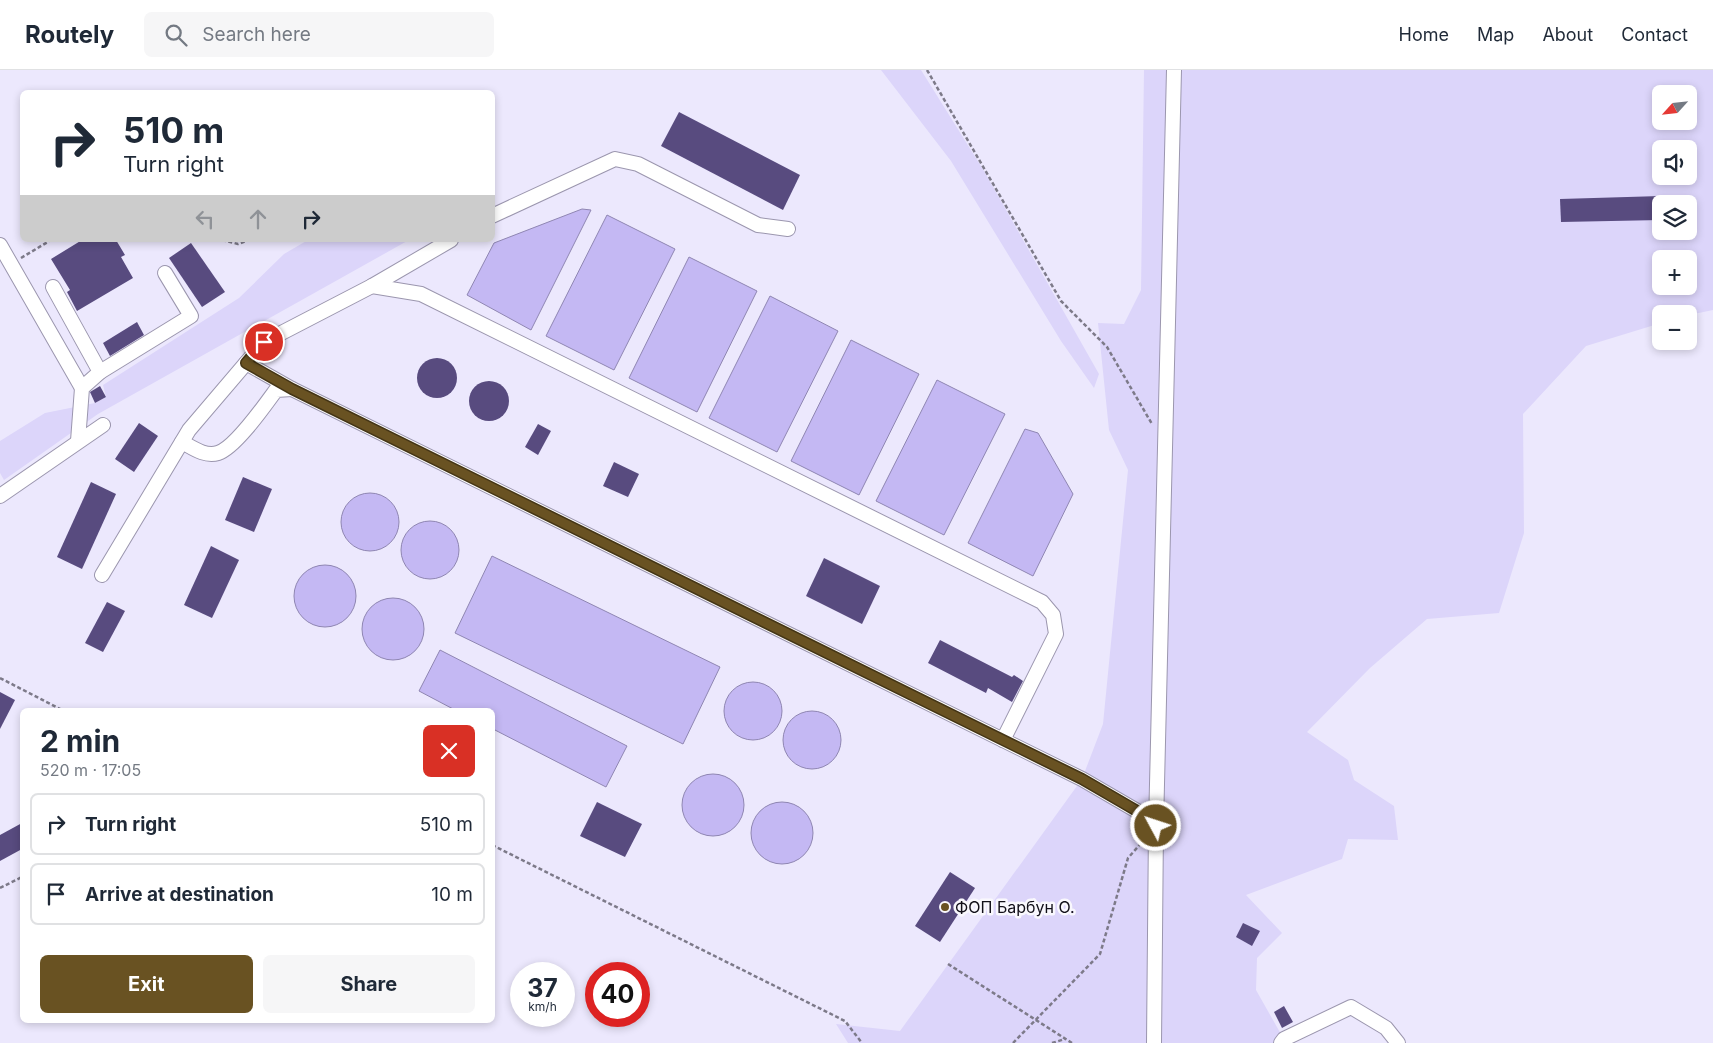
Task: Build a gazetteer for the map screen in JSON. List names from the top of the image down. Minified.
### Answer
{"places":["ФОП Барбун О."],"north":"bottom left","page":{"header":"Routely","search":"Search here","nav":["Home","Map","About","Contact"],"map_buttons":["+","−"],"turn":["510 m","Turn right"],"heading":["2 min","520 m · 17:05"],"list":[{"name":"Turn right","value":"510 m"},{"name":"Arrive at destination","value":"10 m"}],"buttons":["Exit","Share"],"speed":"37 km/h","limit":"40"}}
